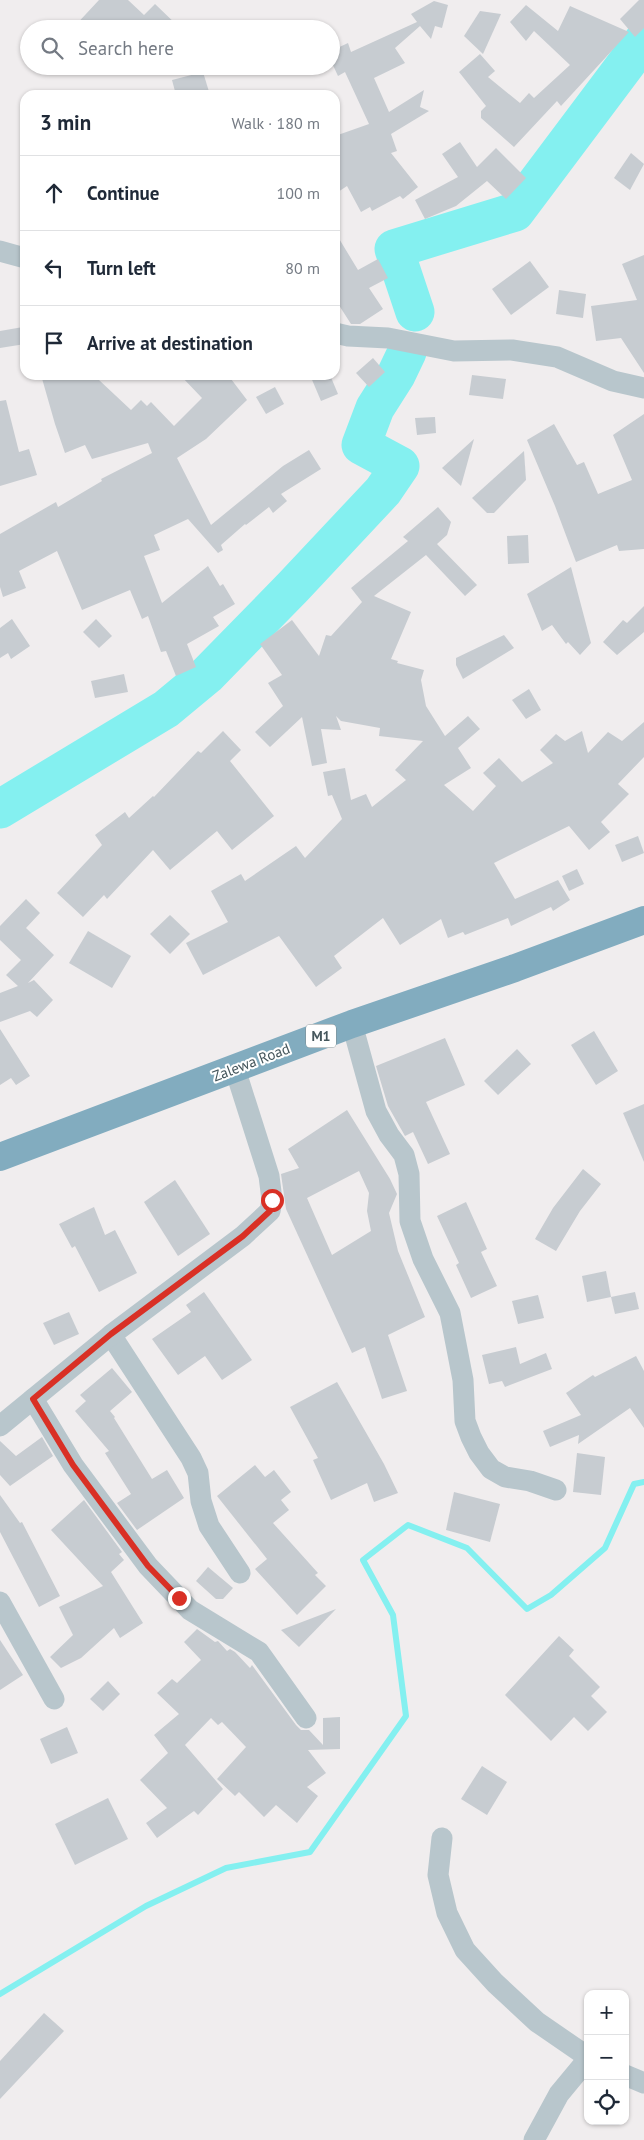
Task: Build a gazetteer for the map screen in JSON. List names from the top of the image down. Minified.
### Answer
{"streets":{"highway":["M1","Zalewa Road"]},"page":{"search":"Search here","heading":["3 min","Walk · 180 m"],"list":[["Continue","100 m"],["Turn left","80 m"],"Arrive at destination"],"map_buttons":["+","−"]}}
